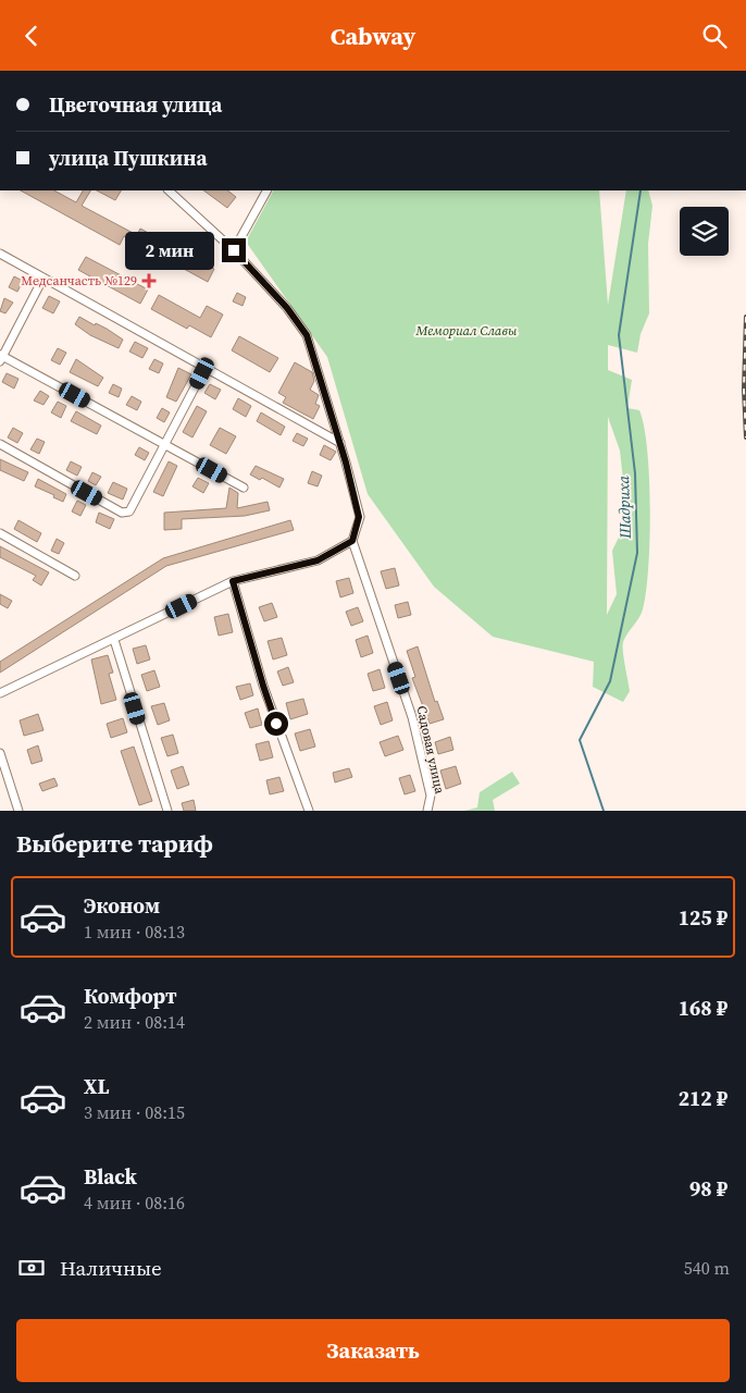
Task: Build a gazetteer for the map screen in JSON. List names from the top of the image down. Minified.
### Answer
{"streets":{"street":["Садовая улица"]},"water":["Шадриха"],"parks":["Мемориал Славы"],"places":{"health":["Медсанчасть №129"]},"page":{"header":"Cabway","banner":["Цветочная улица","улица Пушкина"],"bubble":"2 мин","heading":"Выберите тариф","list":[{"name":"Эконом","note":"1 мин · 08:13","value":"125 ₽"},{"name":"Комфорт","note":"2 мин · 08:14","value":"168 ₽"},{"name":"XL","note":"3 мин · 08:15","value":"212 ₽"},{"name":"Black","note":"4 мин · 08:16","value":"98 ₽"}],"pay":["Наличные","540 m"],"buttons":"Заказать"}}
